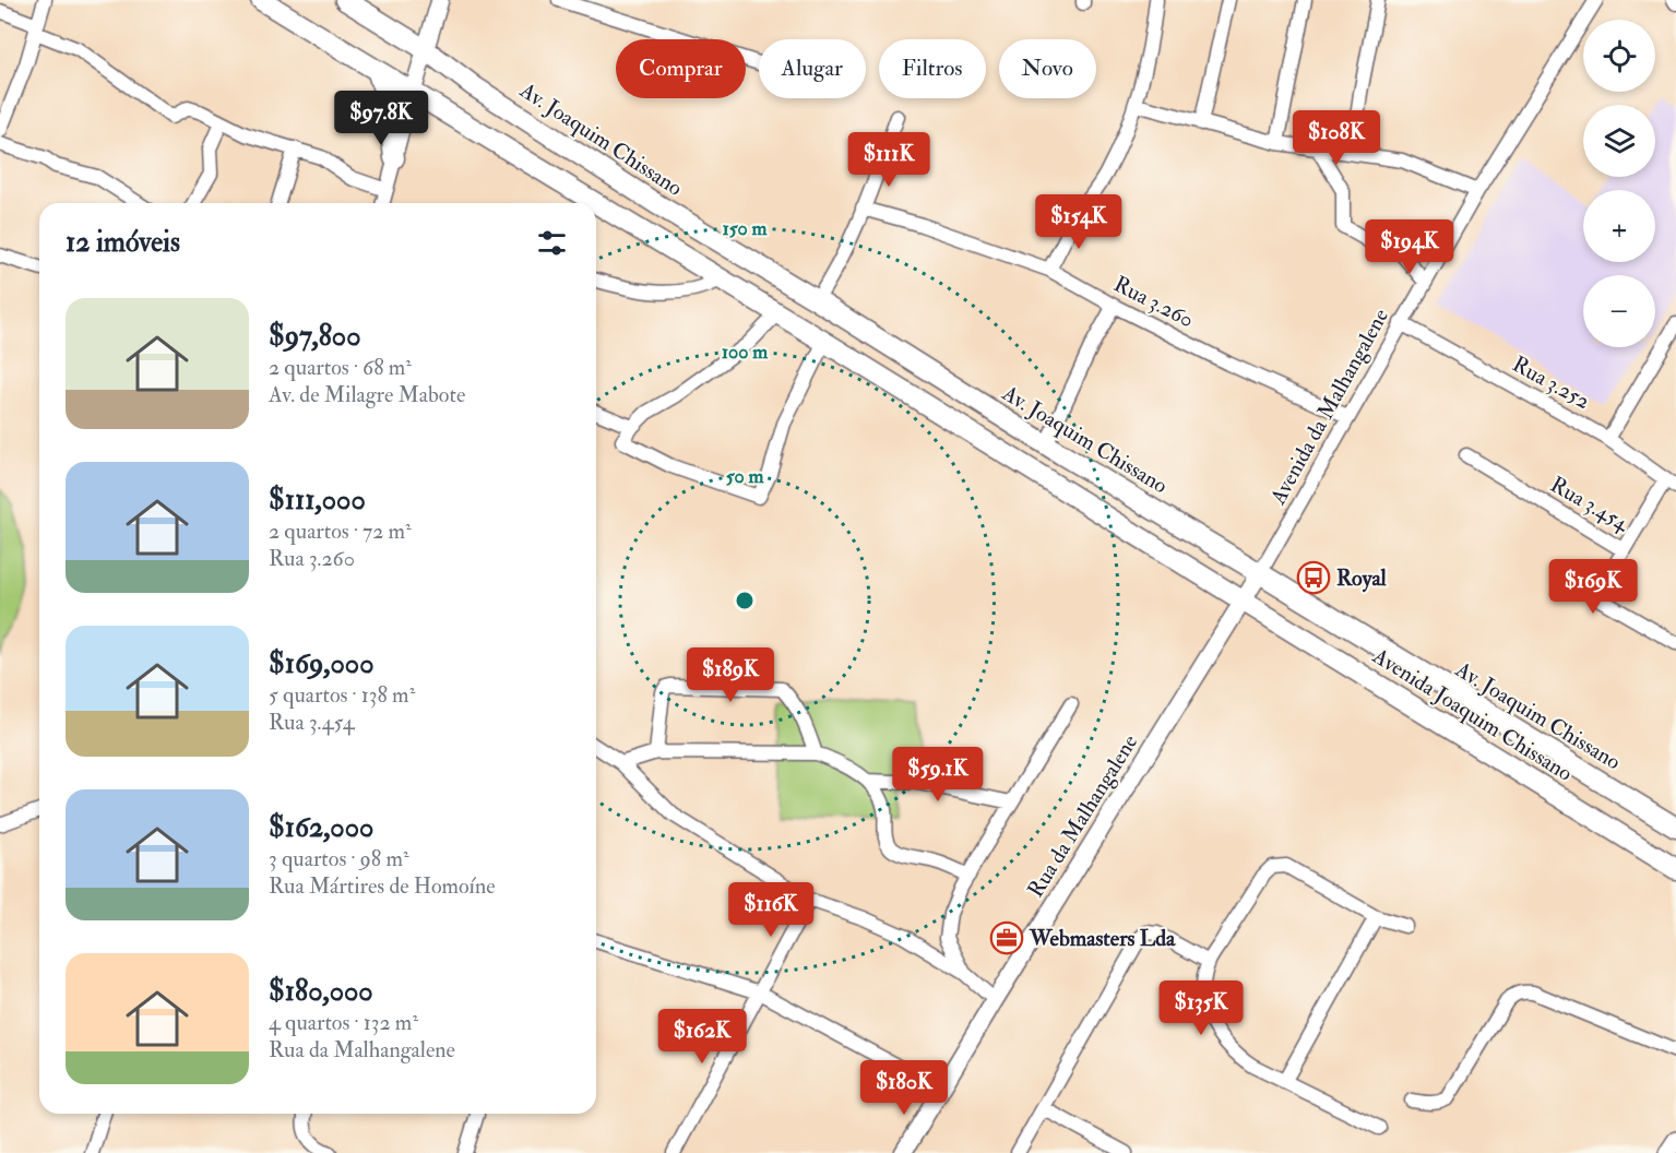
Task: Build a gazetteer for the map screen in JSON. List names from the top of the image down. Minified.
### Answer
{"streets":{"main road":["Av. Joaquim Chissano","Avenida Joaquim Chissano"],"street":["Rua 3.260","Rua 3.252","Avenida da Malhangalene","Rua 3.454","Rua da Malhangalene"]},"crossings":[["Av. Joaquim Chissano","Avenida da Malhangalene"],["Rua 3.260","Avenida da Malhangalene"],["Rua 3.252","Avenida da Malhangalene"],["Rua 3.252","Rua 3.454"],["Avenida da Malhangalene","Avenida Joaquim Chissano"],["Avenida da Malhangalene","Rua da Malhangalene"],["Avenida Joaquim Chissano","Rua da Malhangalene"]],"places":{"bus stop":["Royal"],"office":["Webmasters Lda"]},"page":{"map_buttons":["+","−"],"chip":["Comprar","Alugar","Filtros","Novo"],"price":["$97.8K","$108K","$111K","$154K","$194K","$169K","$189K","$59.1K","$116K","$135K","$162K","$180K"],"heading":"12 imóveis","list":[{"name":"$97,800","note":"2 quartos · 68 m² · Av. de Milagre Mabote"},{"name":"$111,000","note":"2 quartos · 72 m² · Rua 3.260"},{"name":"$169,000","note":"5 quartos · 138 m² · Rua 3.454"},{"name":"$162,000","note":"3 quartos · 98 m² · Rua Mártires de Homoíne"},{"name":"$180,000","note":"4 quartos · 132 m² · Rua da Malhangalene"}]},"rings":["150 m","100 m","50 m"]}
